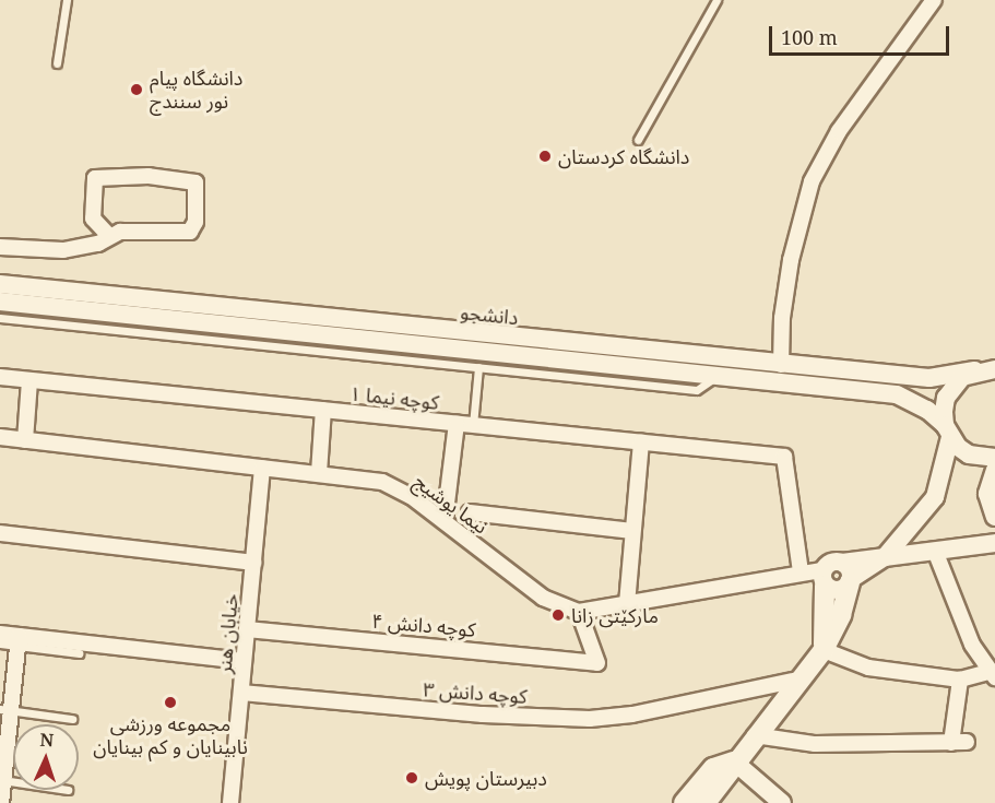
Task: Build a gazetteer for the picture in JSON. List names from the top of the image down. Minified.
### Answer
{"streets":{"street":["دانشجو","کوچه نیما ۱","نیما یوشیج","کوچه دانش ۴","خیابان هنر","کوچه دانش ۳"]},"crossings":[["نیما یوشیج","کوچه دانش ۴"],["نیما یوشیج","خیابان هنر"],["کوچه دانش ۴","خیابان هنر"],["خیابان هنر","کوچه دانش ۳"]],"places":["دانشگاه پیام نور سنندج","دانشگاه کردستان","مارکێتی زانا","مجموعه ورزشی نابینایان و کم بینایان","دبیرستان پویش"],"scale_bar":"100 m","north":"top"}
